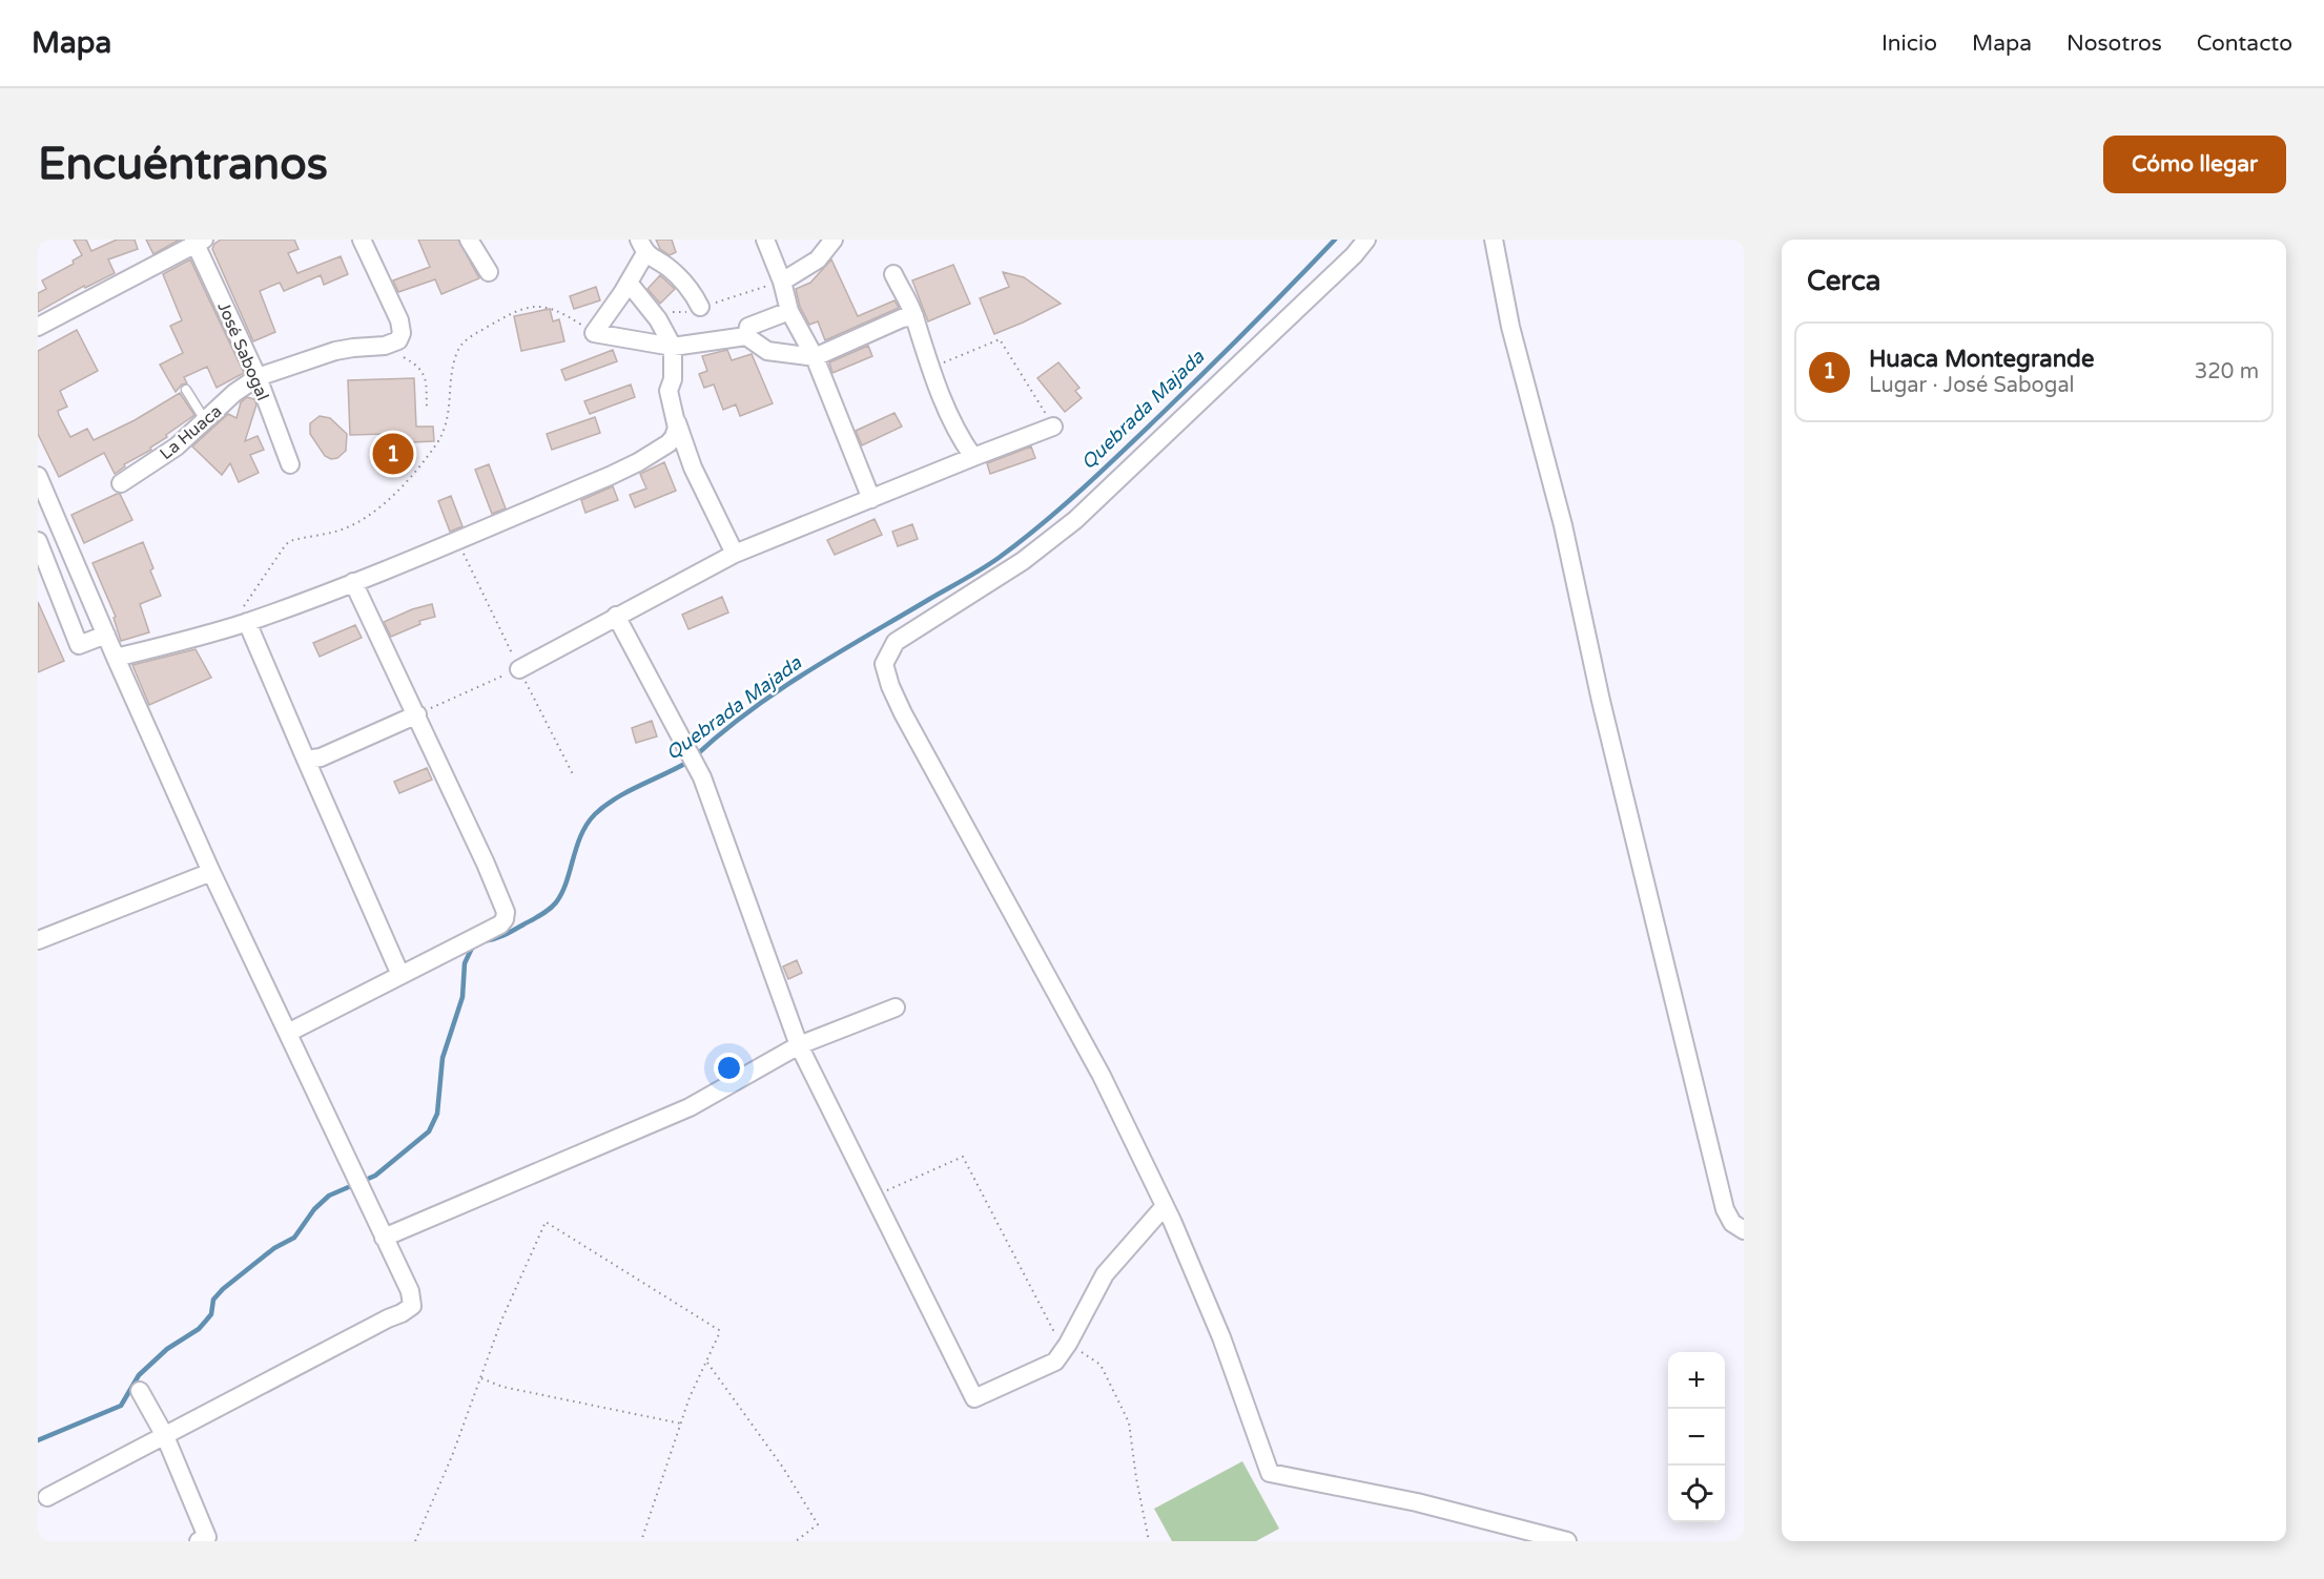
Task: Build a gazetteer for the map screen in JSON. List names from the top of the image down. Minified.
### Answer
{"streets":{"street":["José Sabogal","La Huaca"]},"crossings":[["José Sabogal","La Huaca"]],"water":["Quebrada Majada"],"page":{"header":"Mapa","nav":["Inicio","Mapa","Nosotros","Contacto"],"buttons":"Cómo llegar","title":"Encuéntranos","heading":"Cerca","list":[{"mark":"1","name":"Huaca Montegrande","note":"Lugar · José Sabogal","value":"320 m"}],"pins":"1","map_buttons":["+","−"]}}
